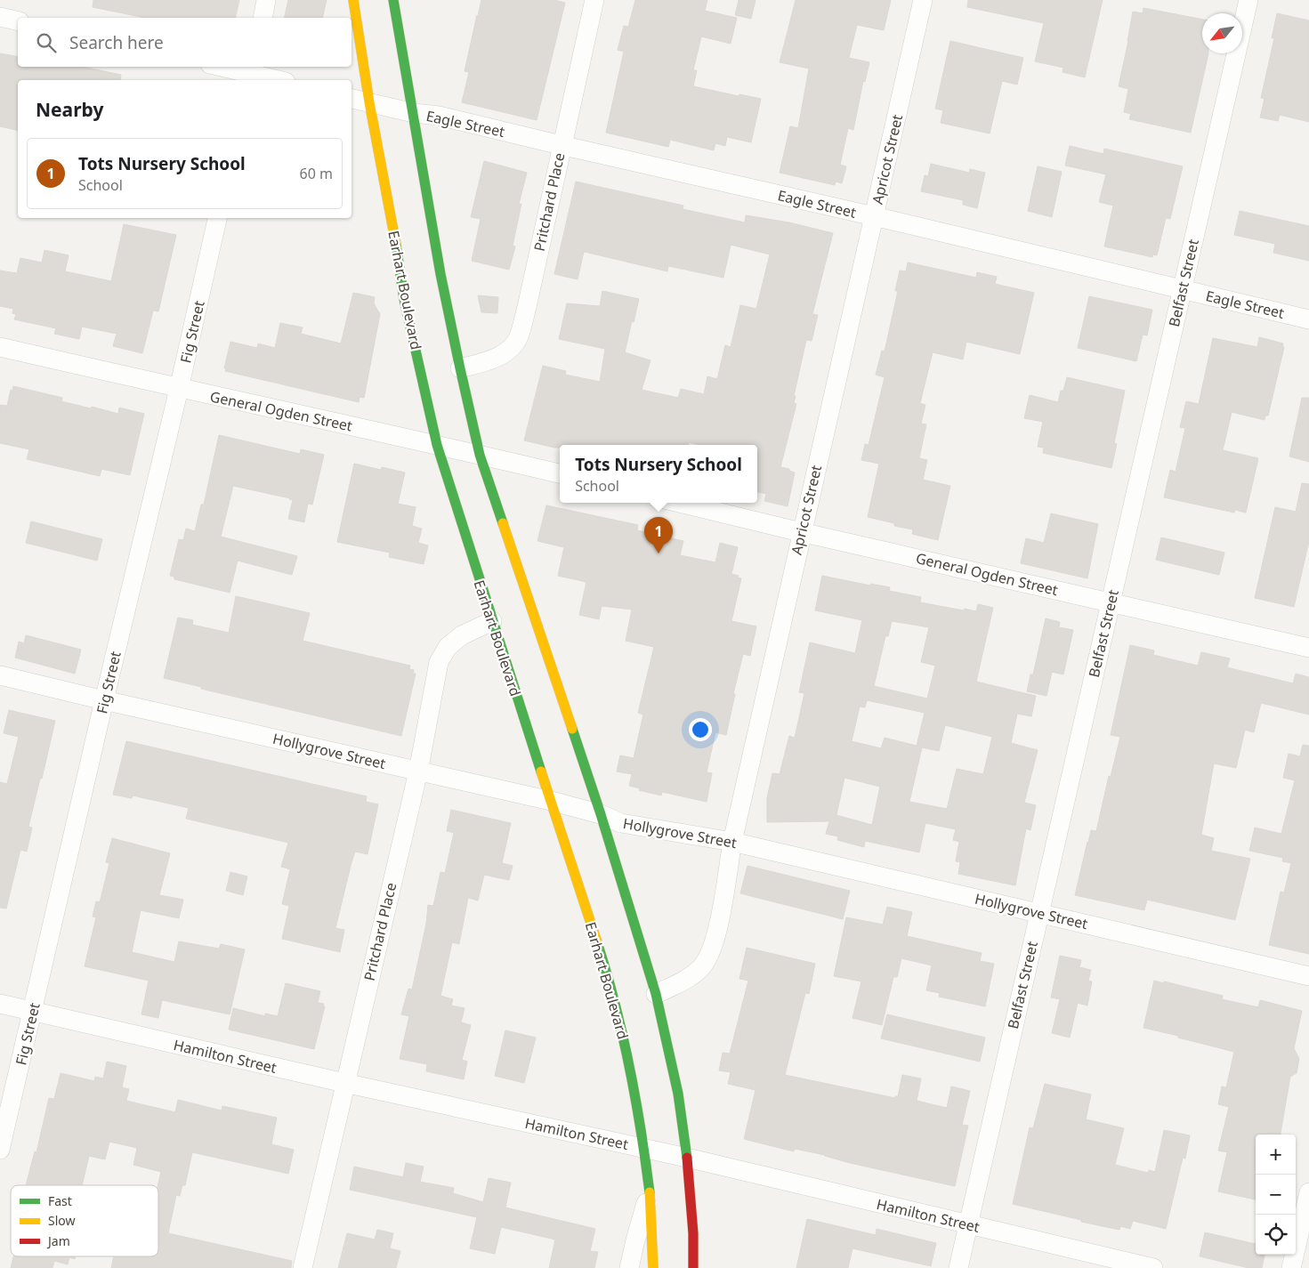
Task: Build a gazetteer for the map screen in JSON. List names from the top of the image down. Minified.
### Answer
{"streets":{"main road":["Earhart Boulevard"],"street":["Eagle Street","Apricot Street","Pritchard Place","Belfast Street","Fig Street","General Ogden Street","Hollygrove Street","Hamilton Street"]},"crossings":[["Eagle Street","Apricot Street"],["Eagle Street","Pritchard Place"],["Eagle Street","Belfast Street"],["Eagle Street","Earhart Boulevard"],["Apricot Street","General Ogden Street"],["Apricot Street","Hollygrove Street"],["Pritchard Place","Earhart Boulevard"],["Pritchard Place","Hollygrove Street"],["Pritchard Place","Hamilton Street"],["Belfast Street","General Ogden Street"],["Belfast Street","Hollygrove Street"],["Belfast Street","Hamilton Street"],["Earhart Boulevard","General Ogden Street"],["Earhart Boulevard","Hollygrove Street"],["Earhart Boulevard","Hamilton Street"],["Fig Street","General Ogden Street"],["Fig Street","Hollygrove Street"],["Fig Street","Hamilton Street"]],"legend":["Fast","Slow","Jam"],"north":"bottom left","page":{"search":"Search here","heading":"Nearby","list":[{"mark":"1","name":"Tots Nursery School","note":"School","value":"60 m"}],"popup":["Tots Nursery School","School"],"pins":"1","map_buttons":["+","−"]}}
